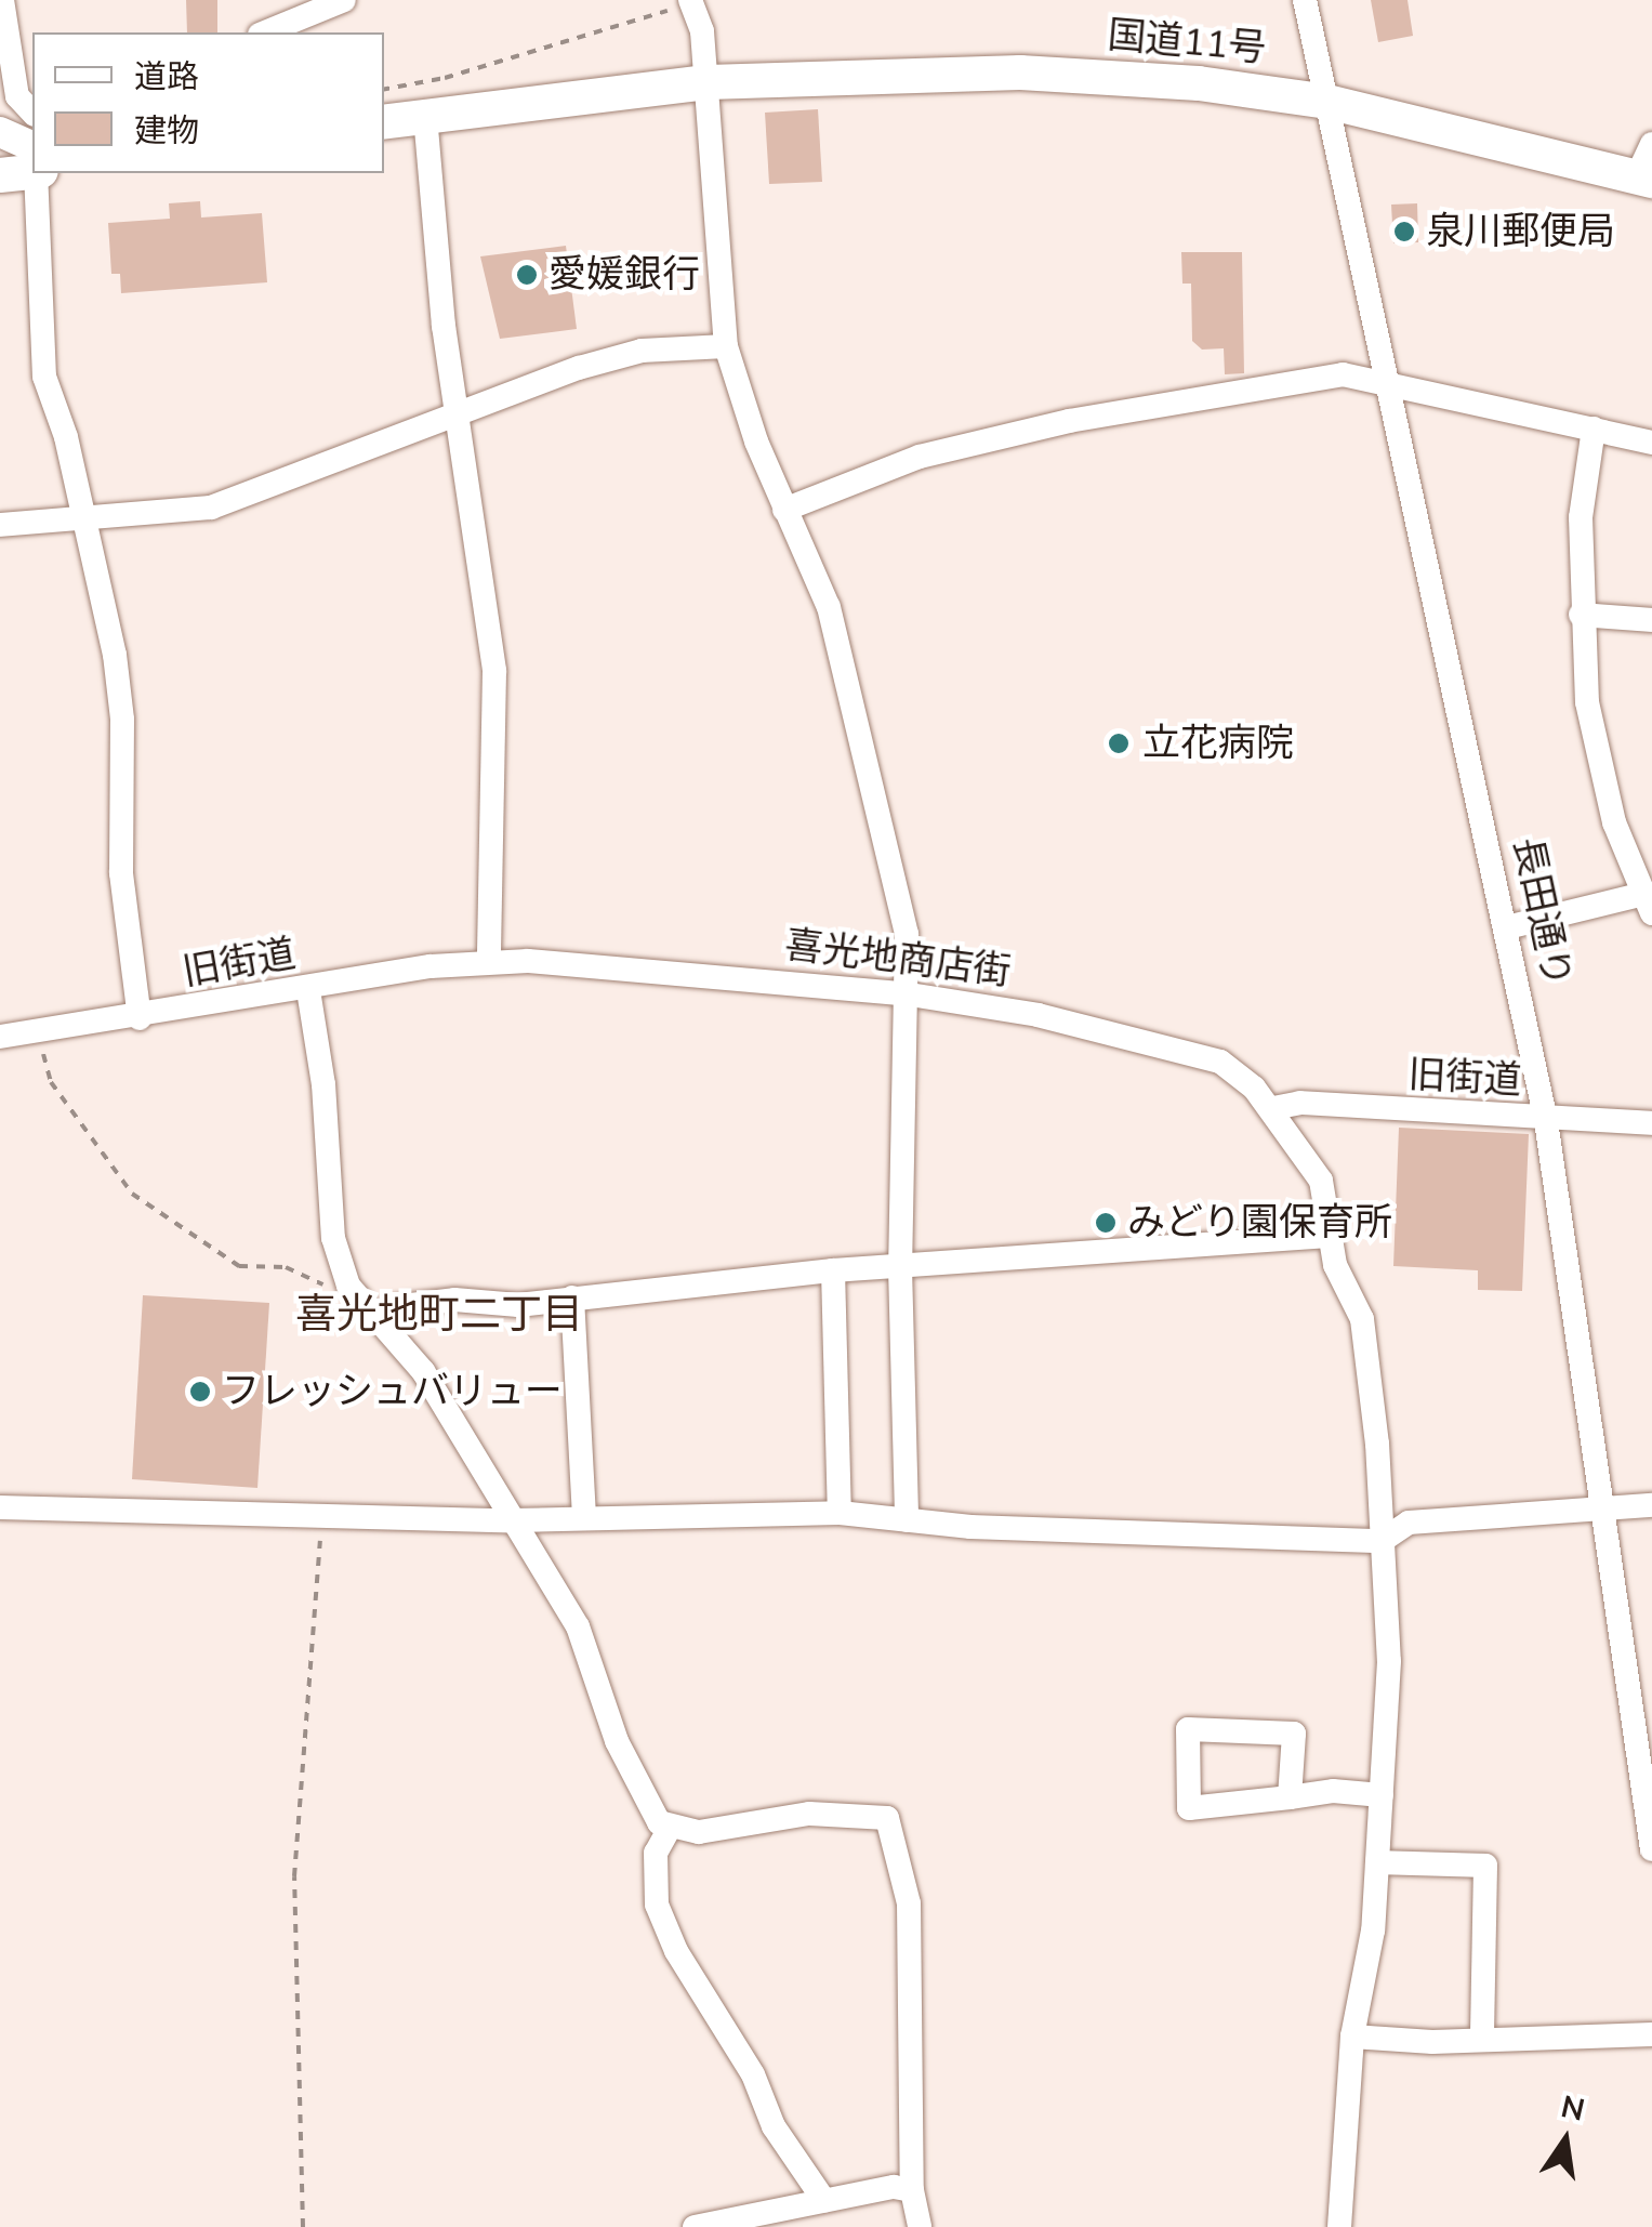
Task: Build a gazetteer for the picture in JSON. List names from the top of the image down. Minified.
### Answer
{"streets":{"highway":["国道11号"],"street":["長田通り","喜光地商店街","旧街道"]},"crossings":[["国道11号","長田通り"],["長田通り","旧街道"],["喜光地商店街","旧街道"]],"districts":["喜光地町二丁目"],"places":["泉川郵便局","愛媛銀行","立花病院","みどり園保育所","フレッシュバリュー"],"legend":["道路","建物"],"north":"top"}
